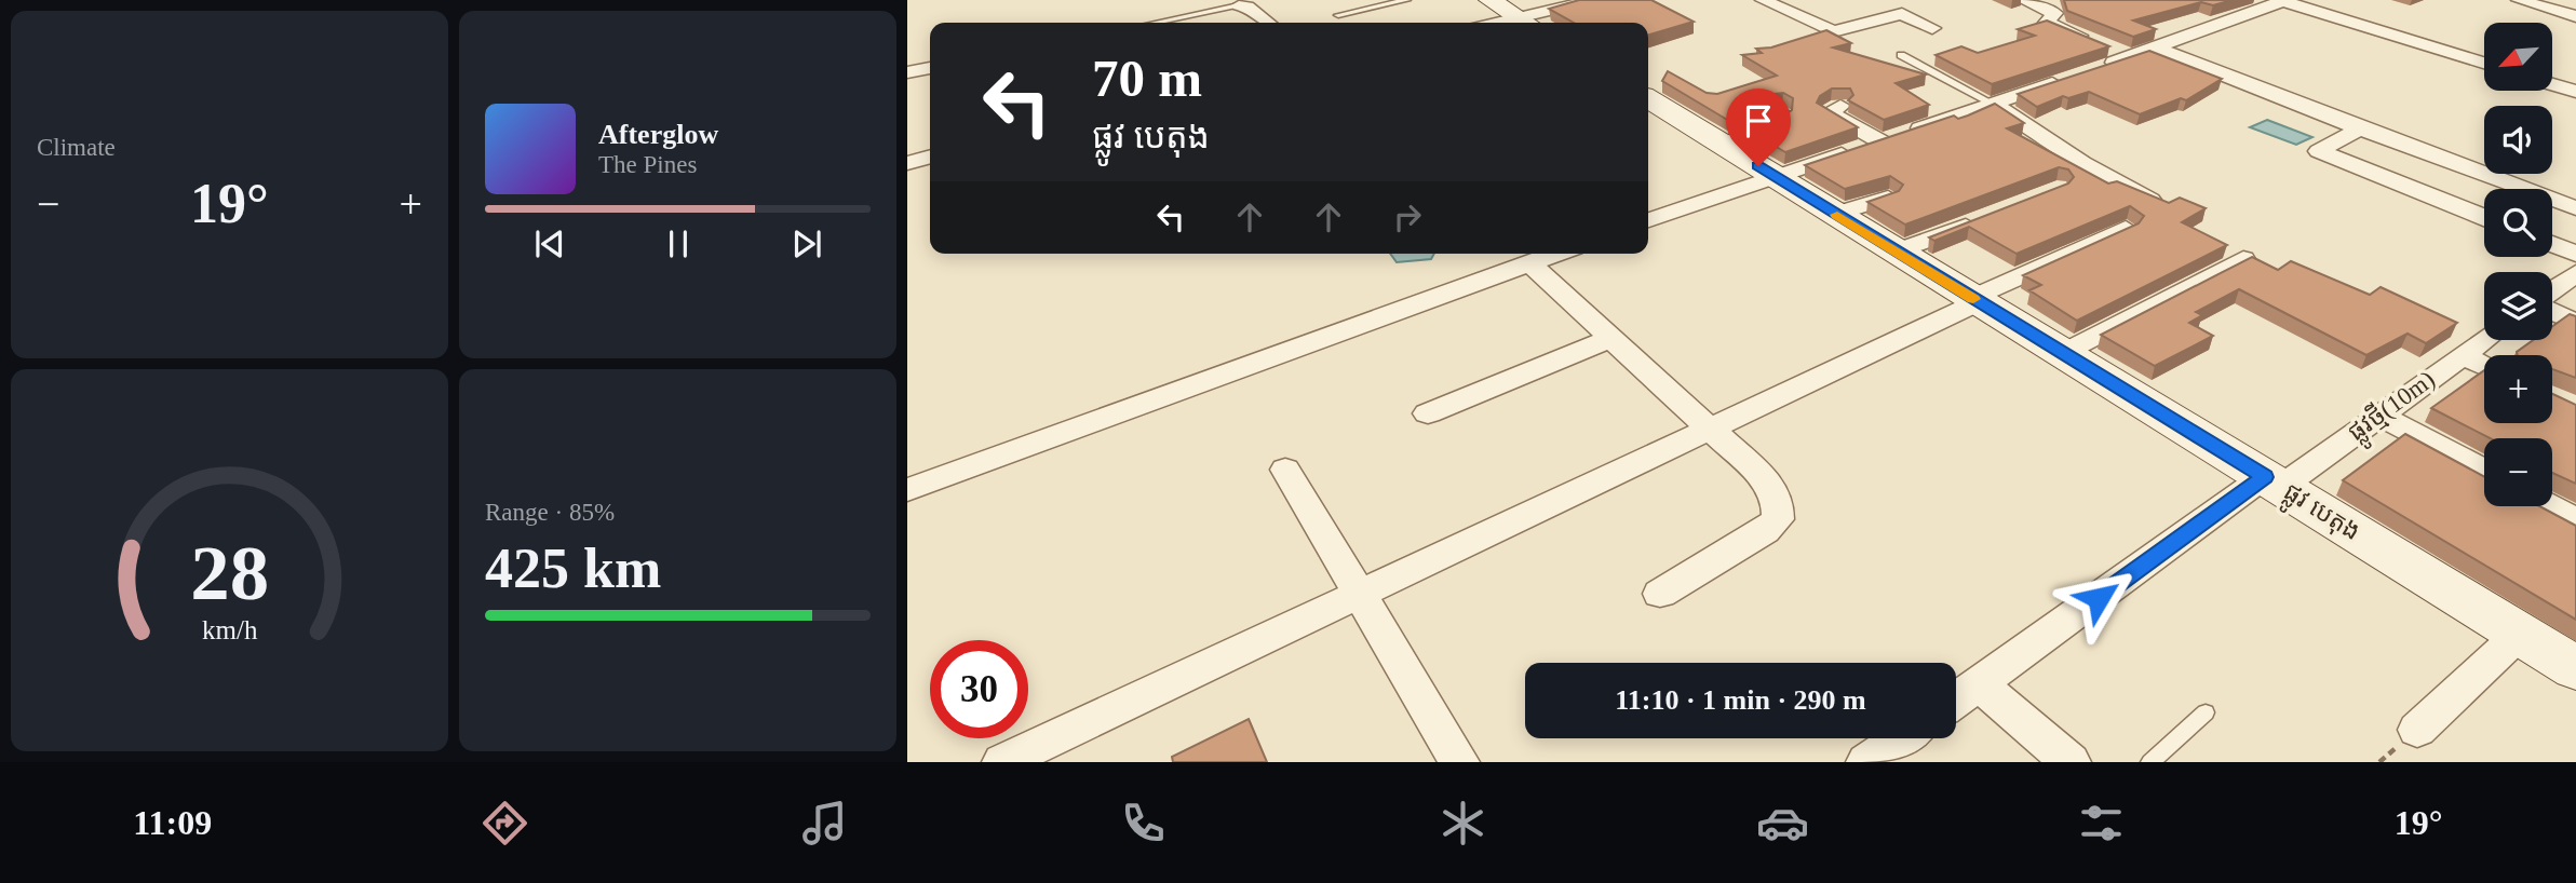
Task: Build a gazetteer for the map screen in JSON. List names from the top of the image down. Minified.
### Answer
{"streets":{"street":["ផ្លូវថ្មី(10m)","ផ្លូវ បេតុង"]},"crossings":[["ផ្លូវថ្មី(10m)","ផ្លូវ បេតុង"]],"north":"bottom left","page":{"tile":["Climate",["Range · 85%","425 km"]],"map_buttons":["+","−"],"turn":["70 m","ផ្លូវ បេតុង"],"song":["Afterglow","The Pines"],"heat":["−","19°","+"],"limit":"30","trip":"11:10 · 1 min · 290 m","tabs":["11:09","19°"],"gauge":["28","km/h"]}}
